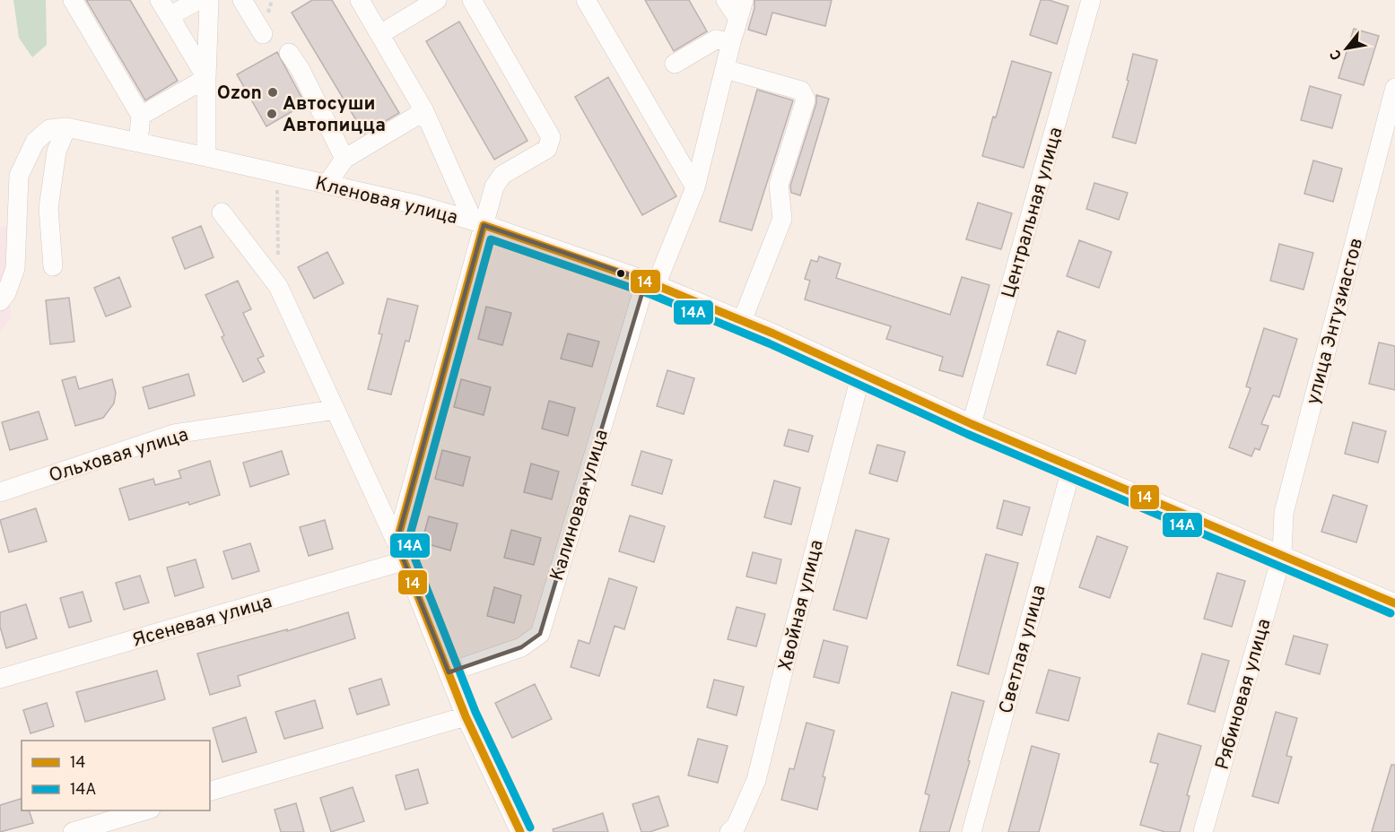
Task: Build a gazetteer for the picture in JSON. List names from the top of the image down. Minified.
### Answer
{"streets":{"street":["Кленовая улица","Центральная улица","улица Энтузиастов","Ольховая улица","Калиновая улица","Хвойная улица","Ясеневая улица","Светлая улица","Рябиновая улица"]},"crossings":[["Кленовая улица","Центральная улица"],["Кленовая улица","улица Энтузиастов"],["Кленовая улица","Калиновая улица"],["Кленовая улица","Хвойная улица"],["Кленовая улица","Светлая улица"],["Кленовая улица","Рябиновая улица"],["улица Энтузиастов","Рябиновая улица"]],"places":["Ozon","Автосуши Автопицца"],"lines":["transit line 14","transit line 14А"],"legend":["14","14А"],"north":"bottom left"}
